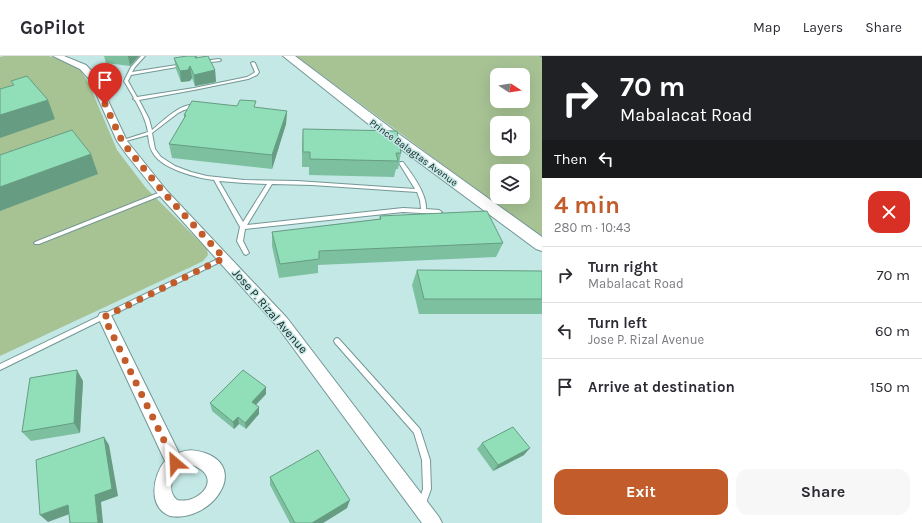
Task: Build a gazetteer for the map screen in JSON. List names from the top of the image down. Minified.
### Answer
{"streets":{"main road":["Prince Balagtas Avenue"],"street":["Jose P. Rizal Avenue"]},"north":"right","page":{"header":"GoPilot","nav":["Map","Layers","Share"],"turn":["70 m","Mabalacat Road"],"then":"Then","heading":["4 min","280 m · 10:43"],"list":[{"name":"Turn right","note":"Mabalacat Road","value":"70 m"},{"name":"Turn left","note":"Jose P. Rizal Avenue","value":"60 m"},{"name":"Arrive at destination","value":"150 m"}],"buttons":["Exit","Share"]}}
